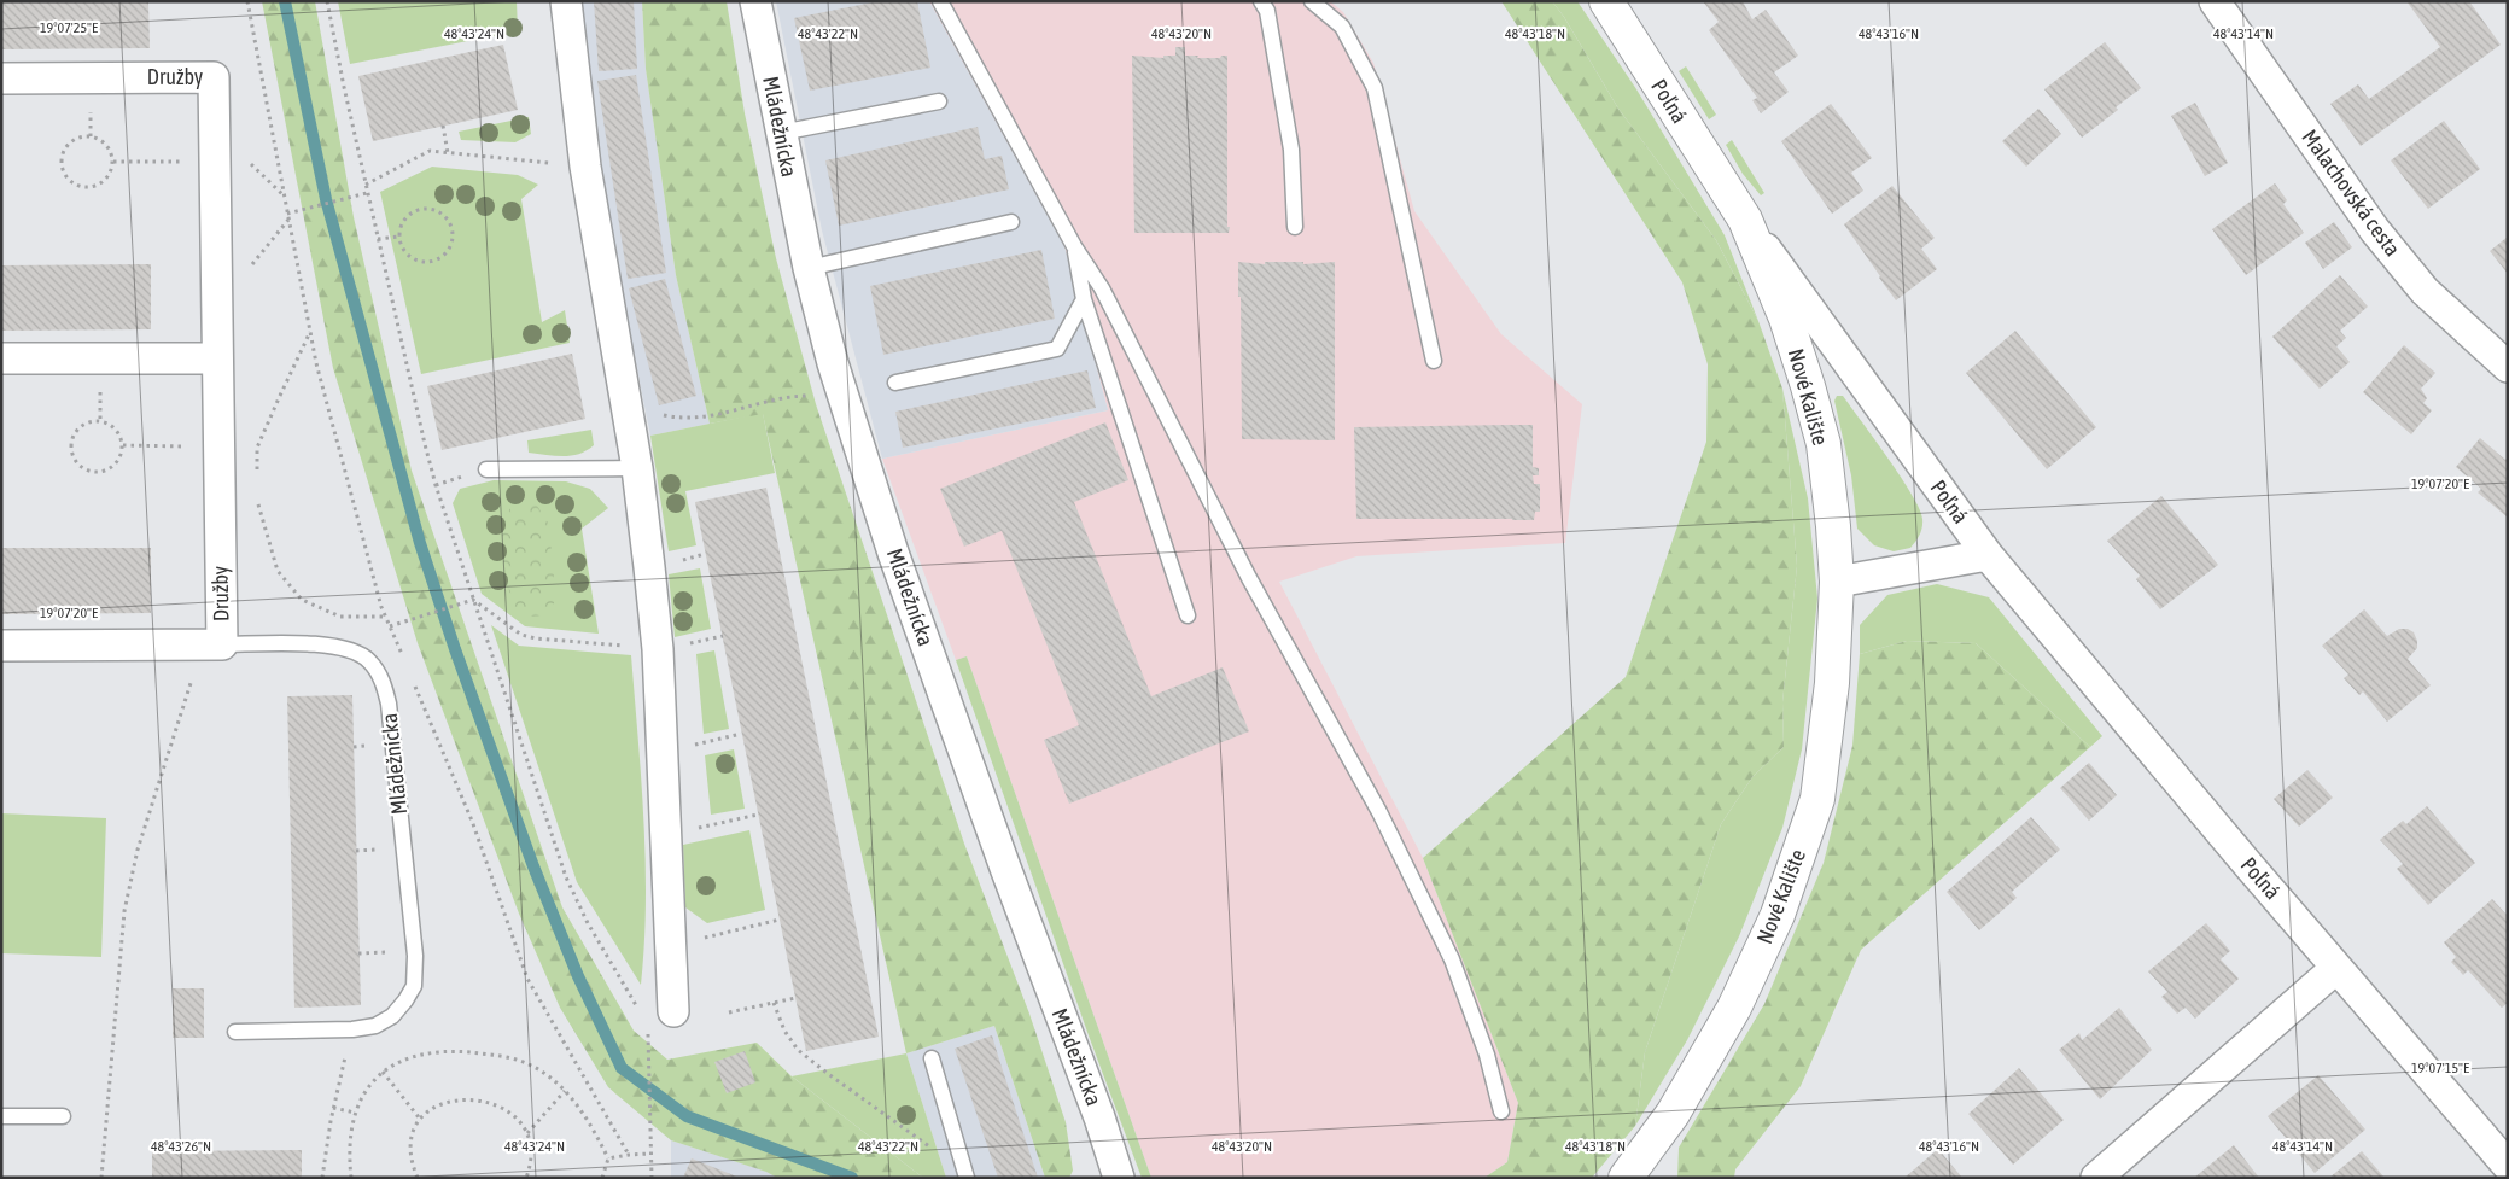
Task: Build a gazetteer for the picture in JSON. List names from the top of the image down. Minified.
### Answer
{"streets":{"street":["Družby","Poľná","Mládežnícka","Malachovská cesta","Nové Kalište"]},"crossings":[["Družby","Mládežnícka"],["Poľná","Nové Kalište"]],"coordinates":["19°07'25\"E","48°43'24\"N","48°43'22\"N","48°43'20\"N","48°43'18\"N","48°43'16\"N","48°43'14\"N","19°07'20\"E","19°07'15\"E","48°43'26\"N"]}
